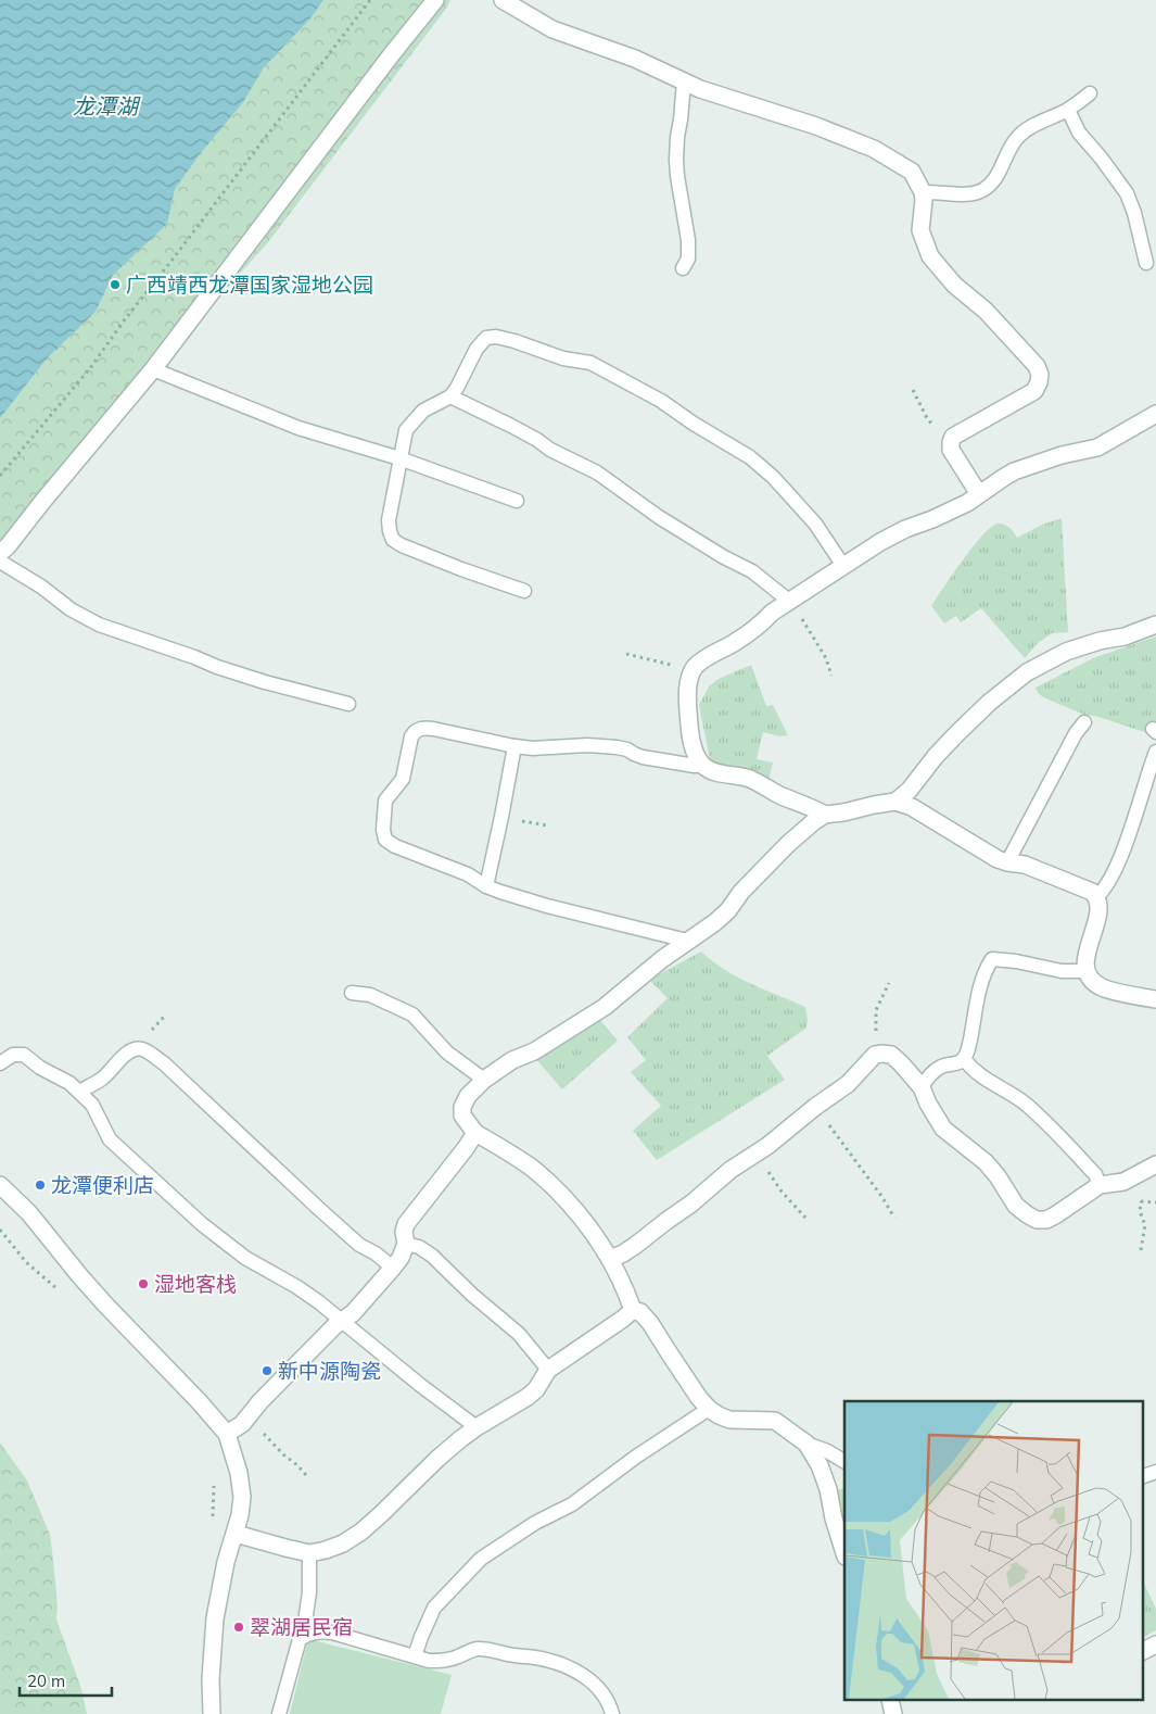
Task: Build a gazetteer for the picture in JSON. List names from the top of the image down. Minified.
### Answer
{"water":["龙潭湖"],"places":["广西靖西龙潭国家湿地公园","龙潭便利店","湿地客栈","新中源陶瓷","翠湖居民宿"],"scale_bar":"20 m"}
